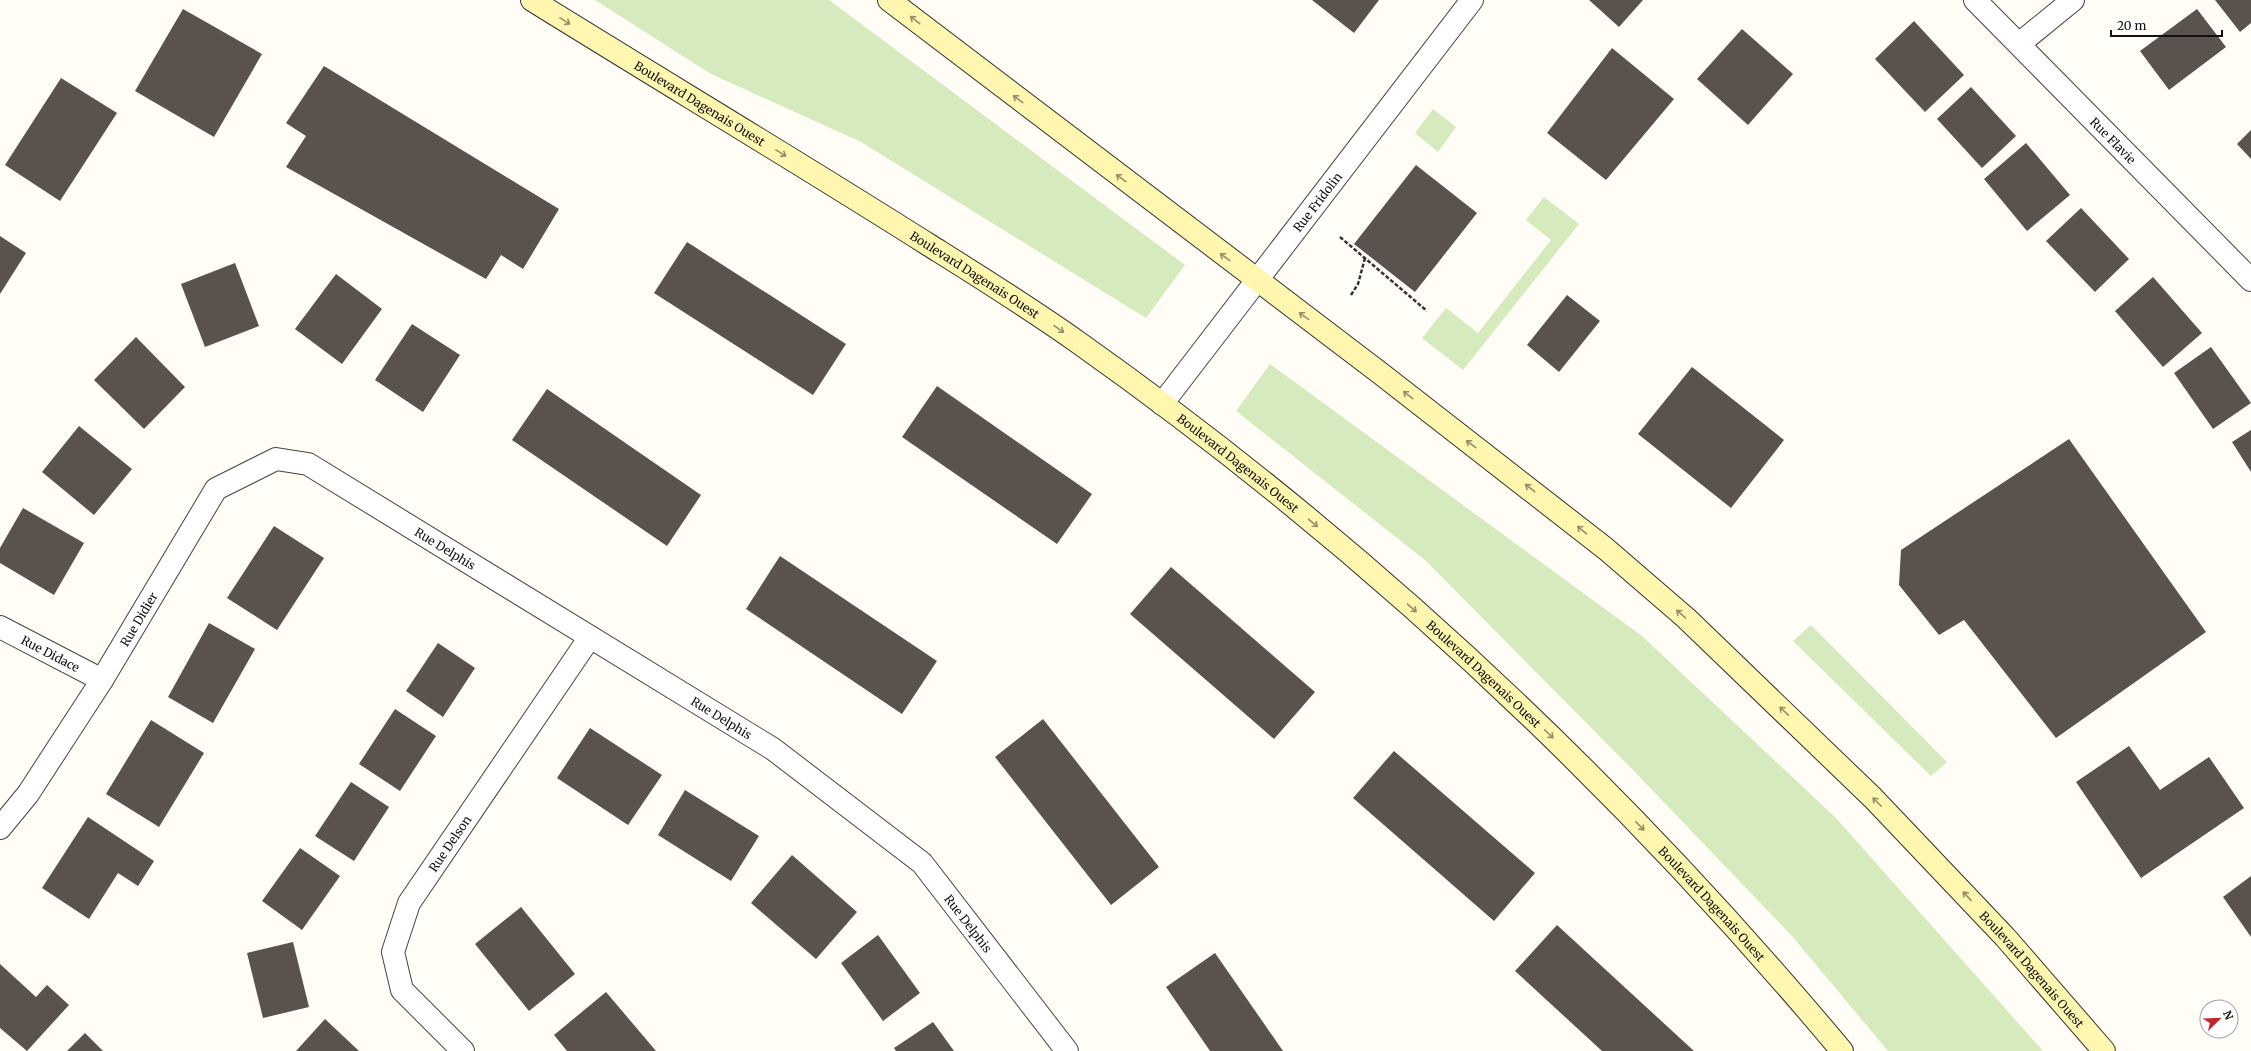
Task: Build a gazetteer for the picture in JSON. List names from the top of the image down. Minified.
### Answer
{"streets":{"main road":["Boulevard Dagenais Ouest"],"street":["Rue Flavie","Rue Fridolin","Rue Delphis","Rue Didier","Rue Didace","Rue Delson"]},"crossings":[["Boulevard Dagenais Ouest","Rue Fridolin"],["Rue Delphis","Rue Didier"],["Rue Delphis","Rue Delson"],["Rue Didier","Rue Didace"]],"scale_bar":"20 m","north":"top right"}
